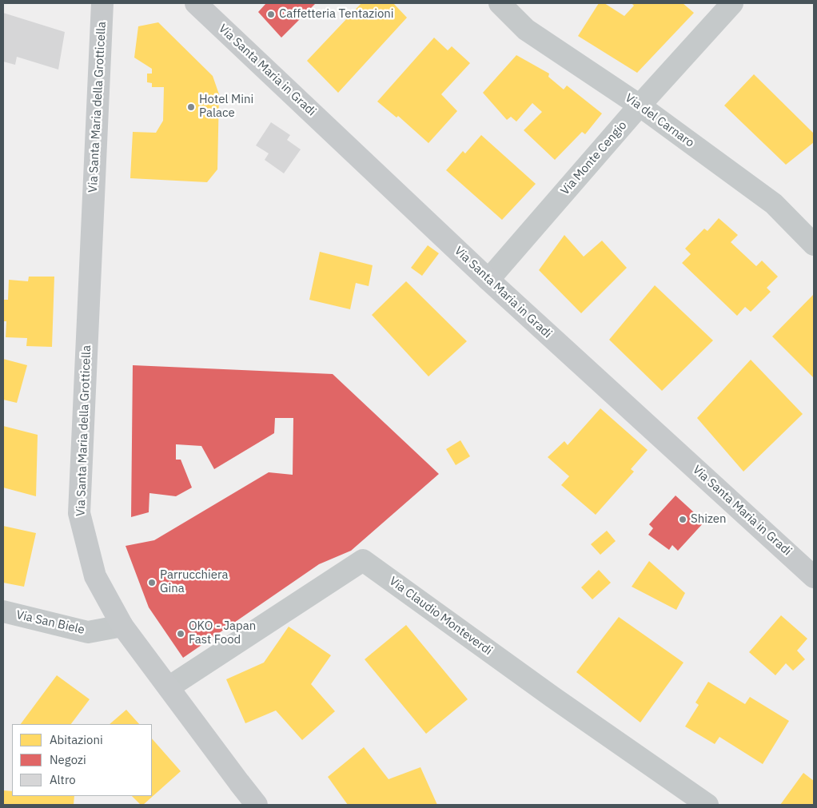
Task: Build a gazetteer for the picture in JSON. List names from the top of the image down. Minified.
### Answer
{"streets":{"street":["Via Santa Maria in Gradi","Via Santa Maria della Grotticella","Via del Carnaro","Via Monte Cengio","Via Claudio Monteverdi","Via San Biele"]},"crossings":[["Via Santa Maria in Gradi","Via Monte Cengio"],["Via Santa Maria della Grotticella","Via Claudio Monteverdi"],["Via Santa Maria della Grotticella","Via San Biele"],["Via del Carnaro","Via Monte Cengio"]],"places":["Caffetteria Tentazioni","Hotel Mini Palace","Shizen","Parrucchiera Gina","OKO - Japan Fast Food"],"legend":["Abitazioni","Negozi","Altro"]}
